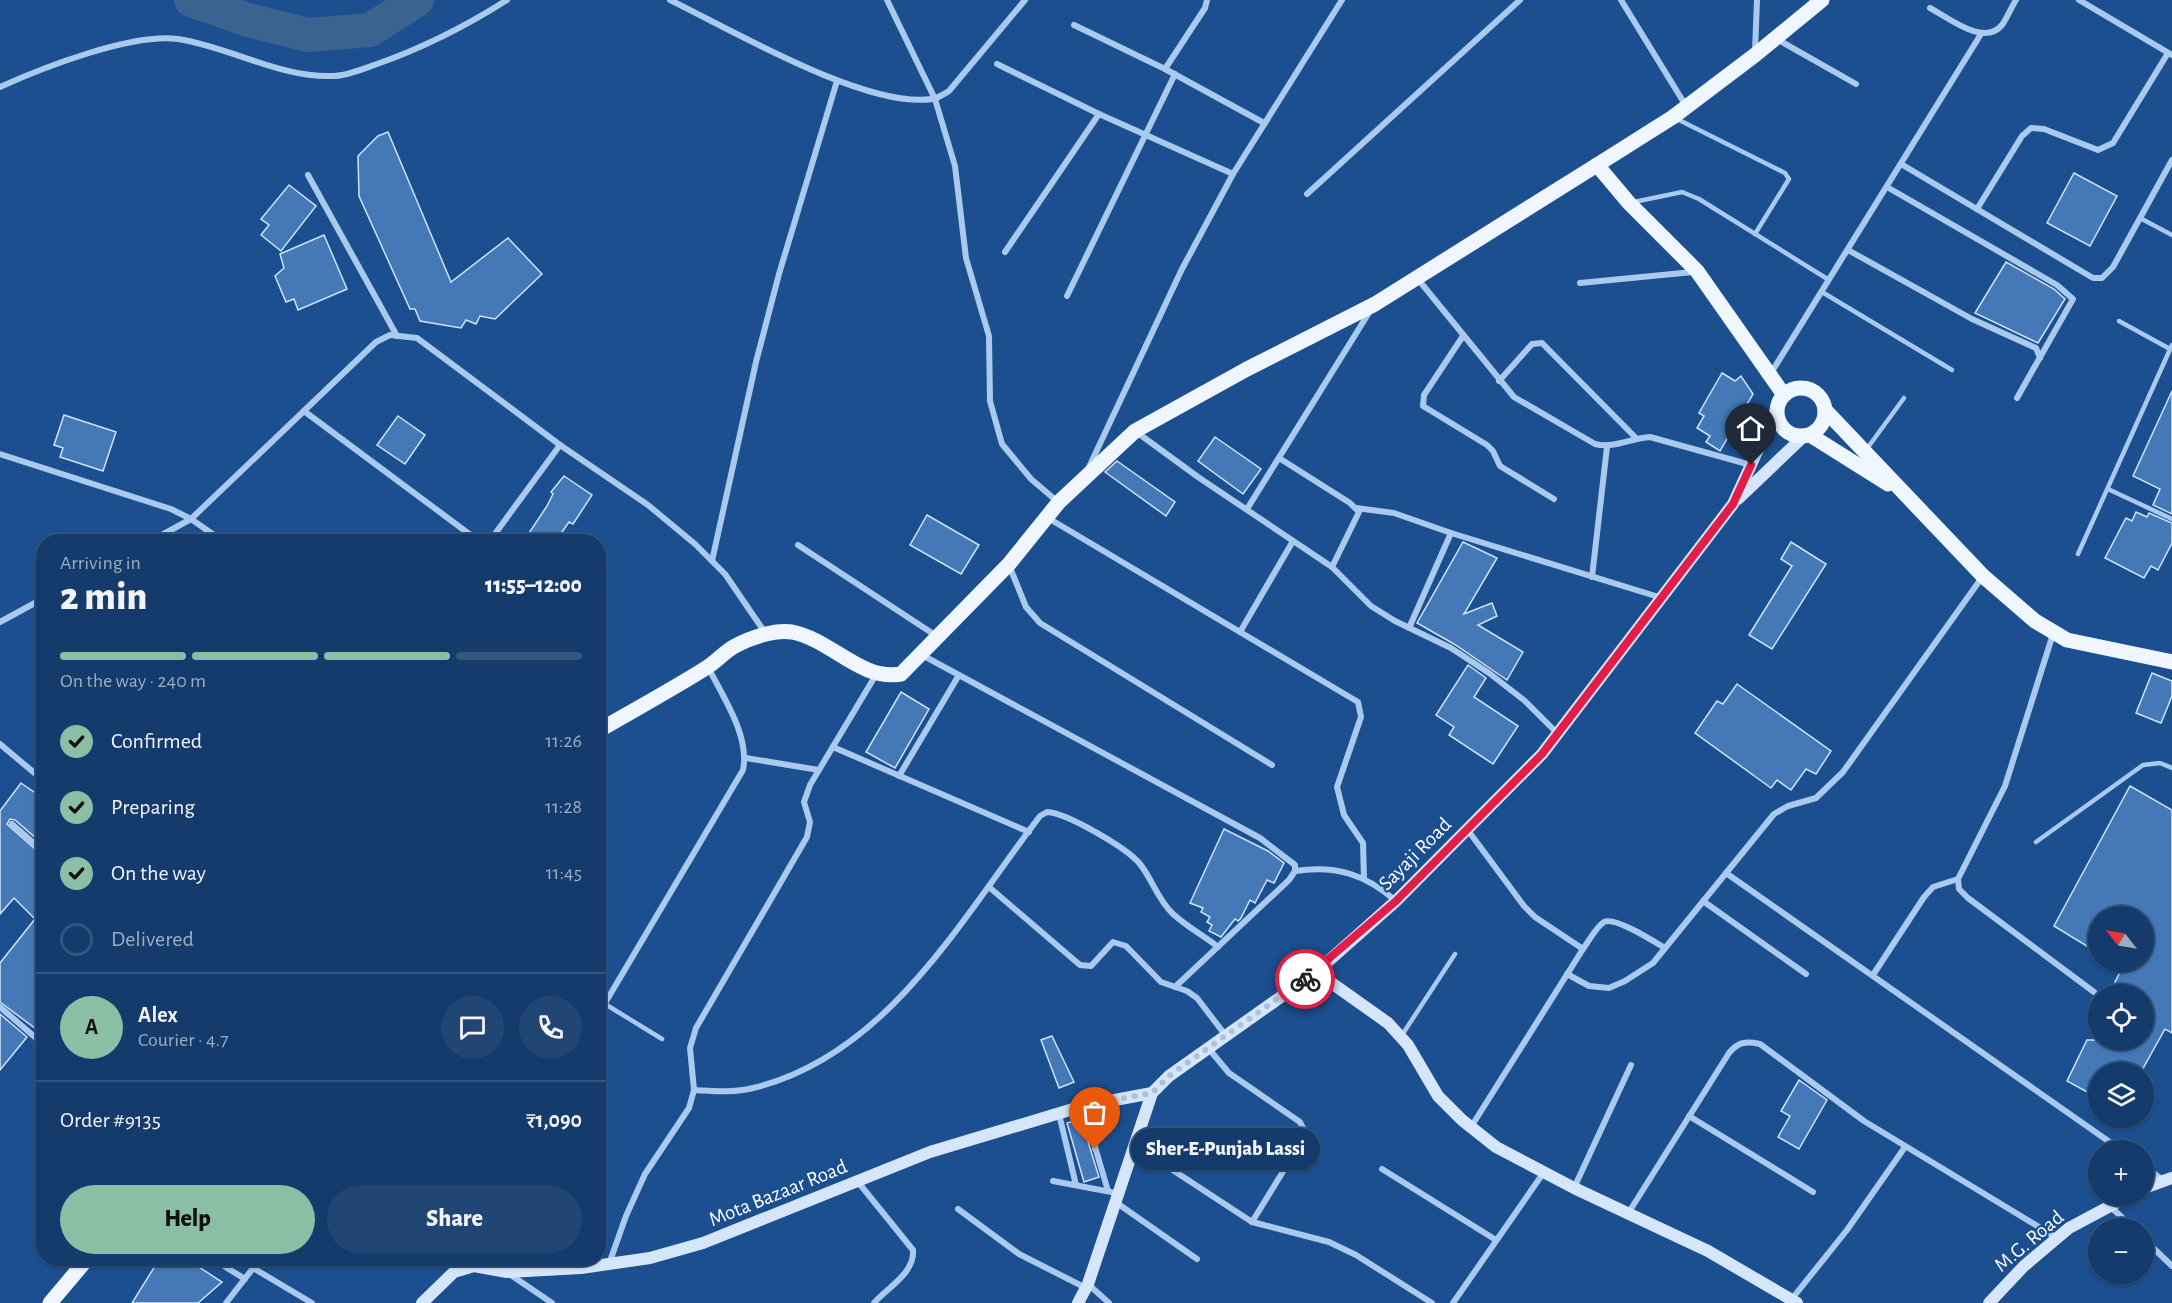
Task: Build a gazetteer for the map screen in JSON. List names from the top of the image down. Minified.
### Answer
{"streets":{"main road":["Sayaji Road","Mota Bazaar Road","M.G. Road"]},"crossings":[["Sayaji Road","Mota Bazaar Road"]],"places":["Sher-E-Punjab Lassi"],"north":"top left","page":{"heading":["2 min","Arriving in","11:55–12:00"],"panel":["Alex","Courier · 4.7","Order #9135","₹1,090"],"bar":"On the way · 240 m","list":[["Confirmed","11:26"],["Preparing","11:28"],["On the way","11:45"],"Delivered"],"map_buttons":["+","−"],"round":"A","bubble":"Sher-E-Punjab Lassi","buttons":["Help","Share"]}}
